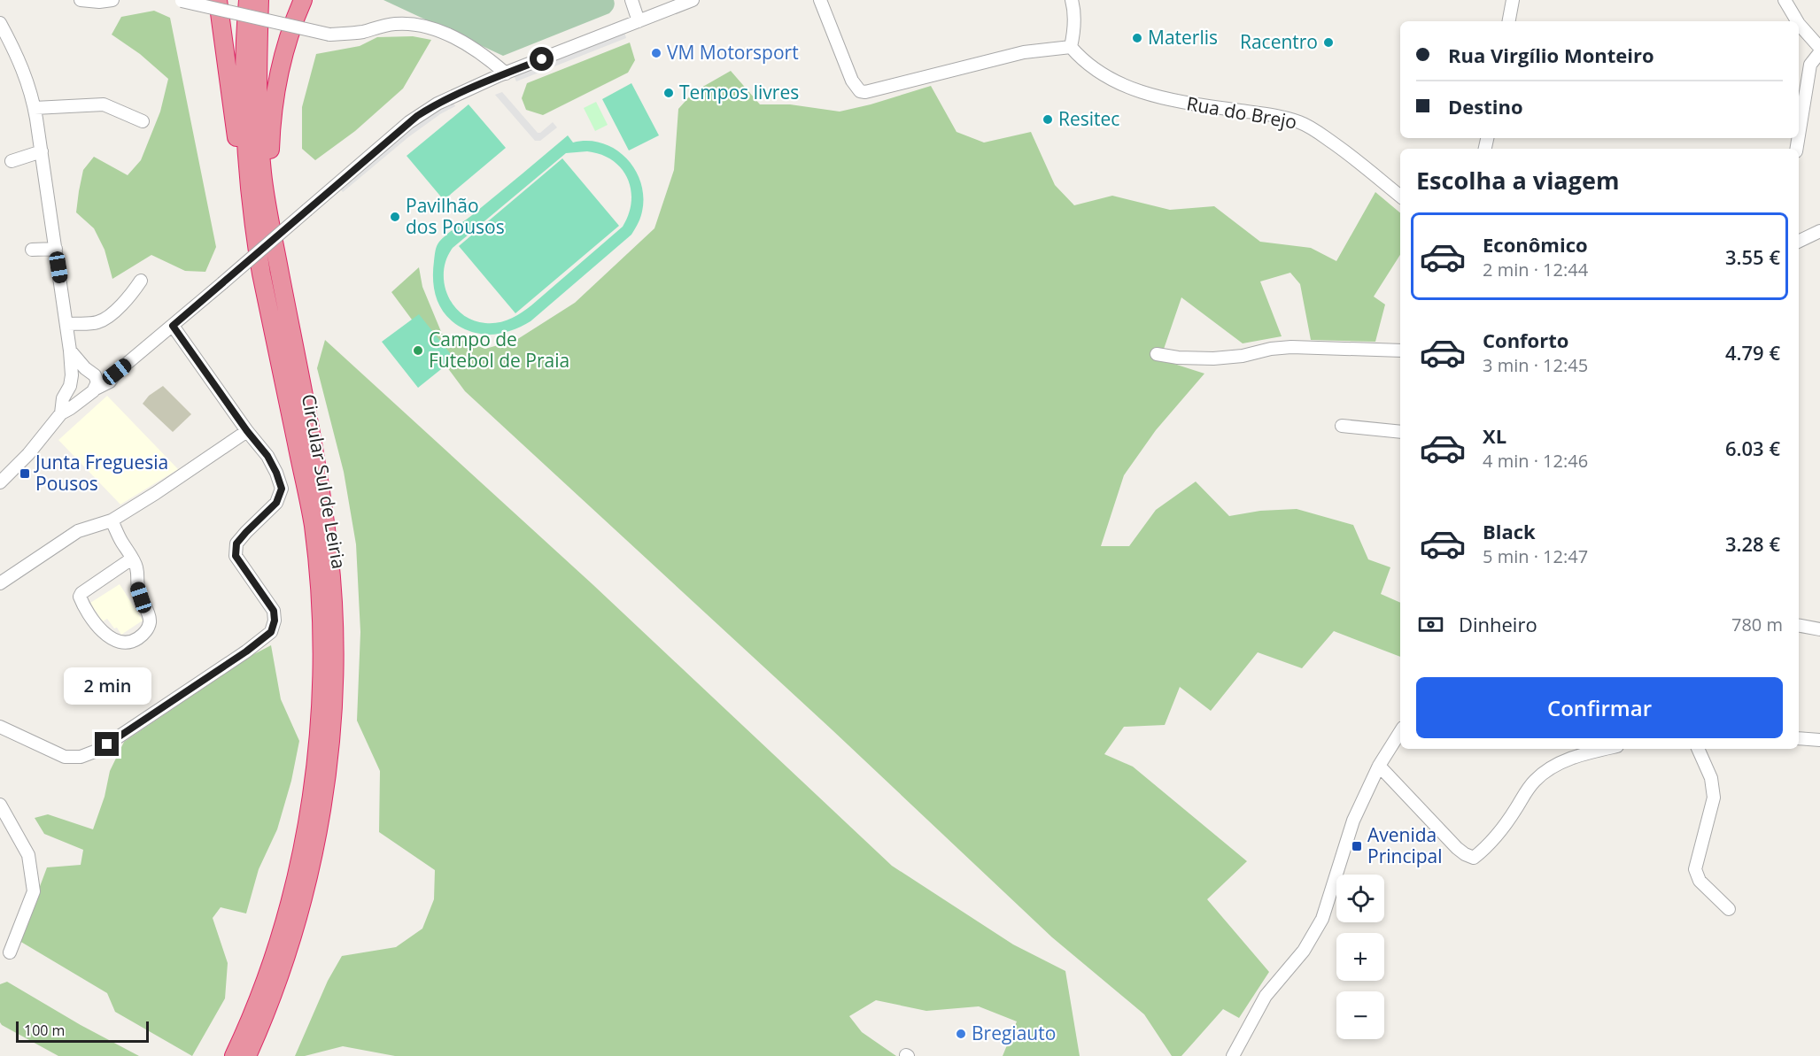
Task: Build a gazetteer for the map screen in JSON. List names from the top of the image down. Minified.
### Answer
{"streets":{"highway":["Circular Sul de Leiria"],"street":["Rua do Brejo"]},"places":{"other":["Materlis","Racentro","VM Motorsport","Tempos livres","Resitec","Pavilhão dos Pousos","Campo de Futebol de Praia","Bregiauto"],"transit":["Junta Freguesia Pousos","Avenida Principal"]},"scale_bar":"100 m","page":{"banner":["Rua Virgílio Monteiro","Destino"],"heading":"Escolha a viagem","list":[{"name":"Econômico","note":"2 min · 12:44","value":"3.55 €"},{"name":"Conforto","note":"3 min · 12:45","value":"4.79 €"},{"name":"XL","note":"4 min · 12:46","value":"6.03 €"},{"name":"Black","note":"5 min · 12:47","value":"3.28 €"}],"pay":["Dinheiro","780 m"],"buttons":"Confirmar","bubble":"2 min","map_buttons":["+","−"],"scale":"100 m"}}
